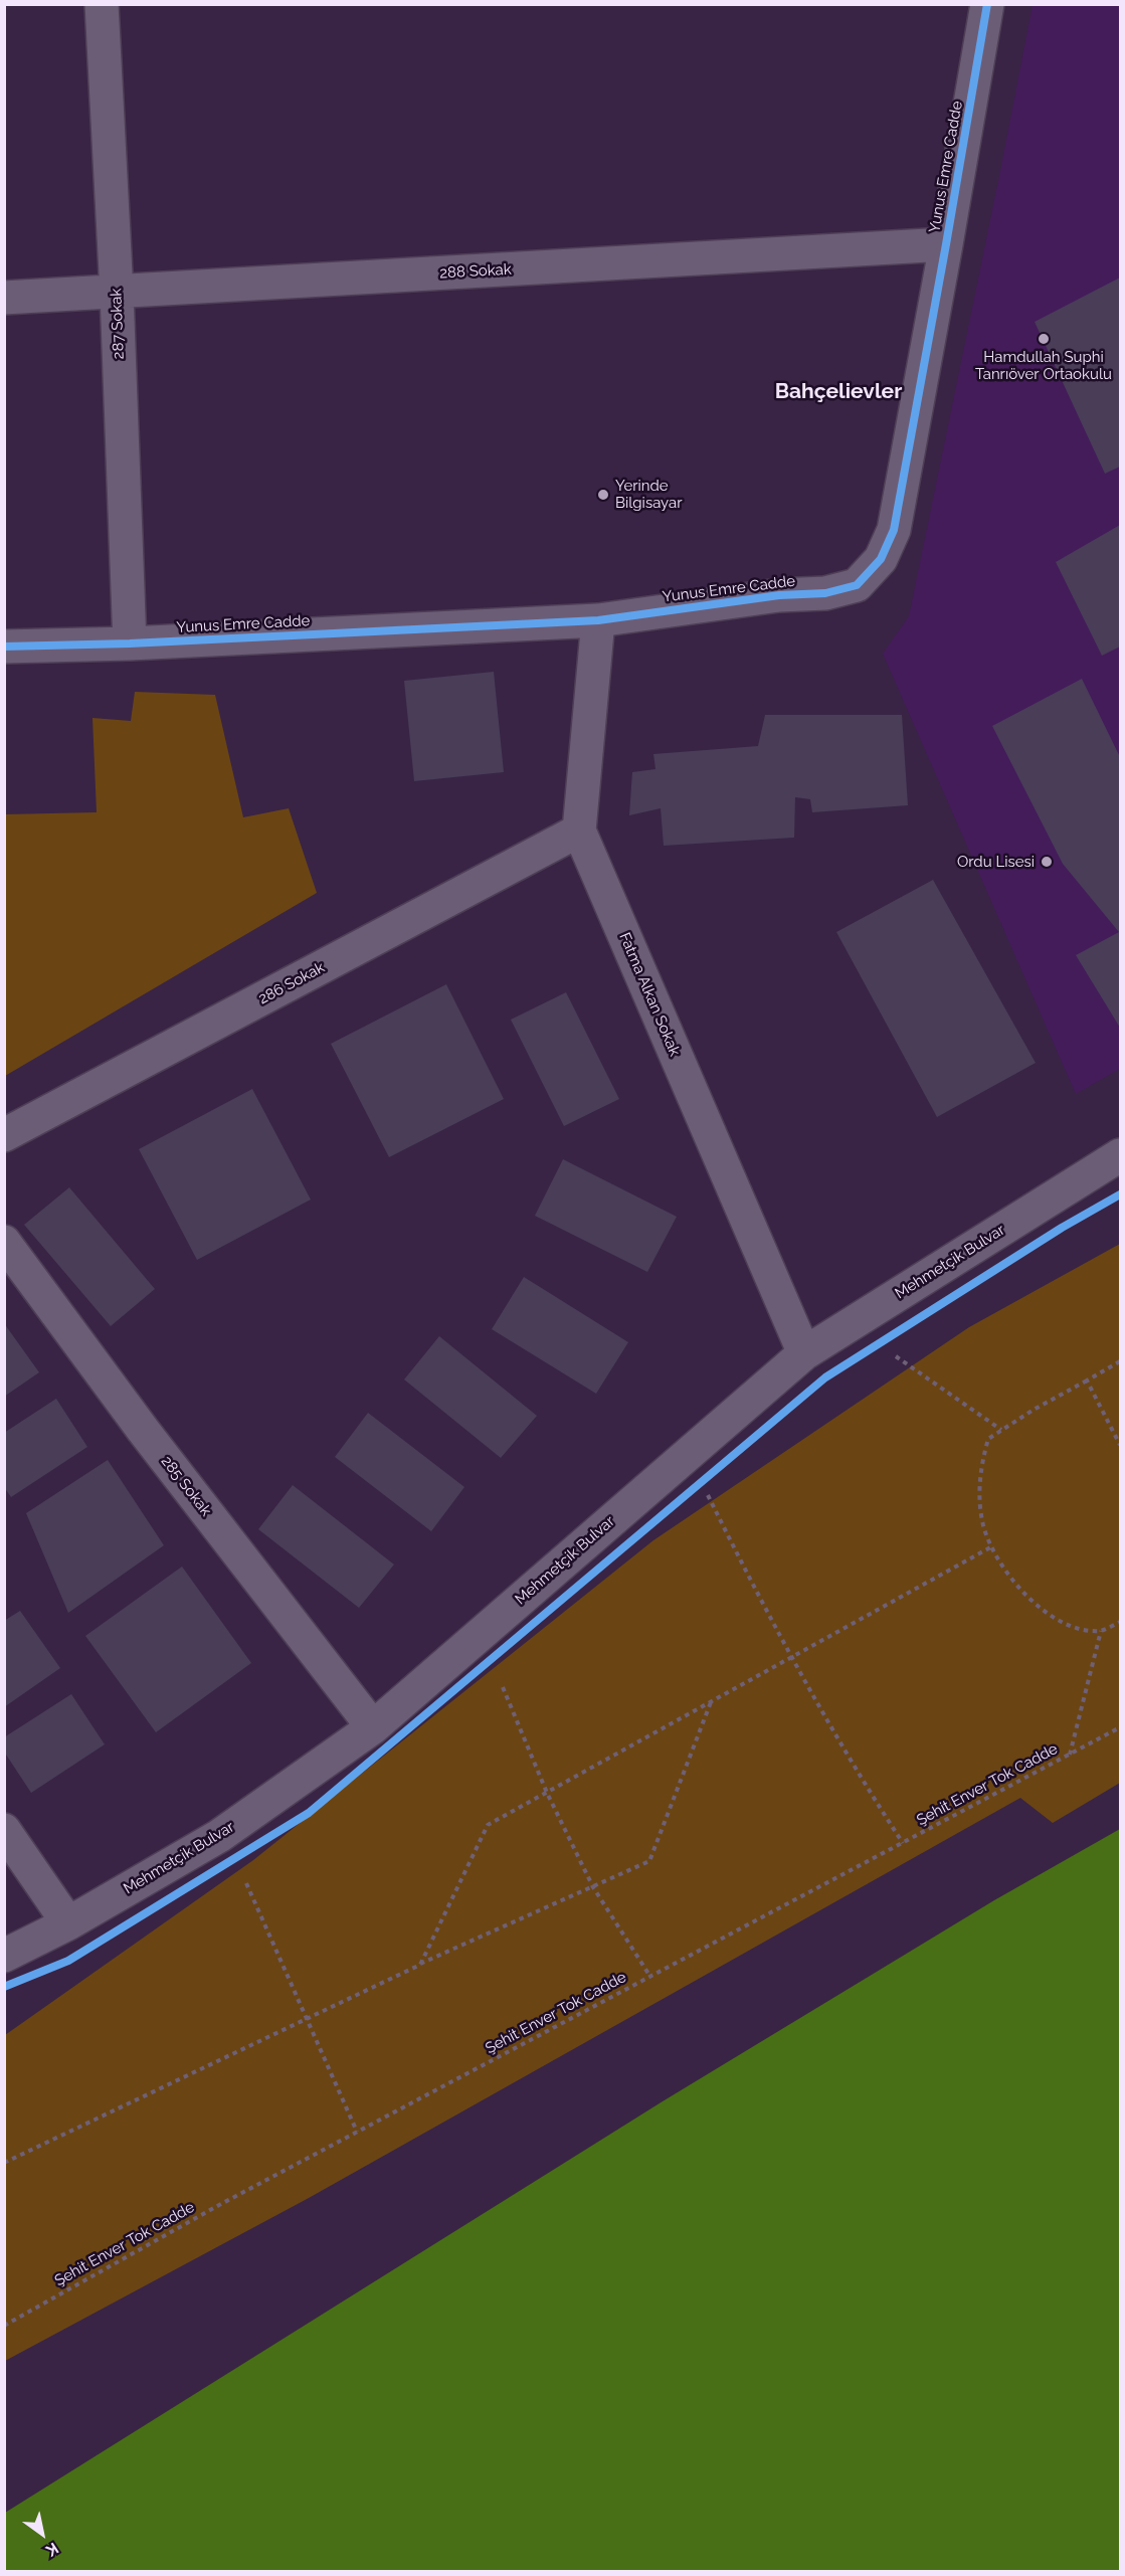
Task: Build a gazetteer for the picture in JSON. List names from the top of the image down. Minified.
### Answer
{"streets":{"street":["Yunus Emre Cadde","288 Sokak","287 Sokak","286 Sokak","Fatma Alkan Sokak","Mehmetçik Bulvar","285 Sokak"],"path":["Şehit Enver Tok Cadde"]},"crossings":[["Yunus Emre Cadde","288 Sokak"],["Yunus Emre Cadde","287 Sokak"],["Yunus Emre Cadde","Fatma Alkan Sokak"],["288 Sokak","287 Sokak"],["286 Sokak","Fatma Alkan Sokak"],["Fatma Alkan Sokak","Mehmetçik Bulvar"],["Mehmetçik Bulvar","285 Sokak"]],"districts":["Bahçelievler"],"places":["Hamdullah Suphi Tanrıöver Ortaokulu","Yerinde Bilgisayar","Ordu Lisesi"],"north":"bottom right"}
